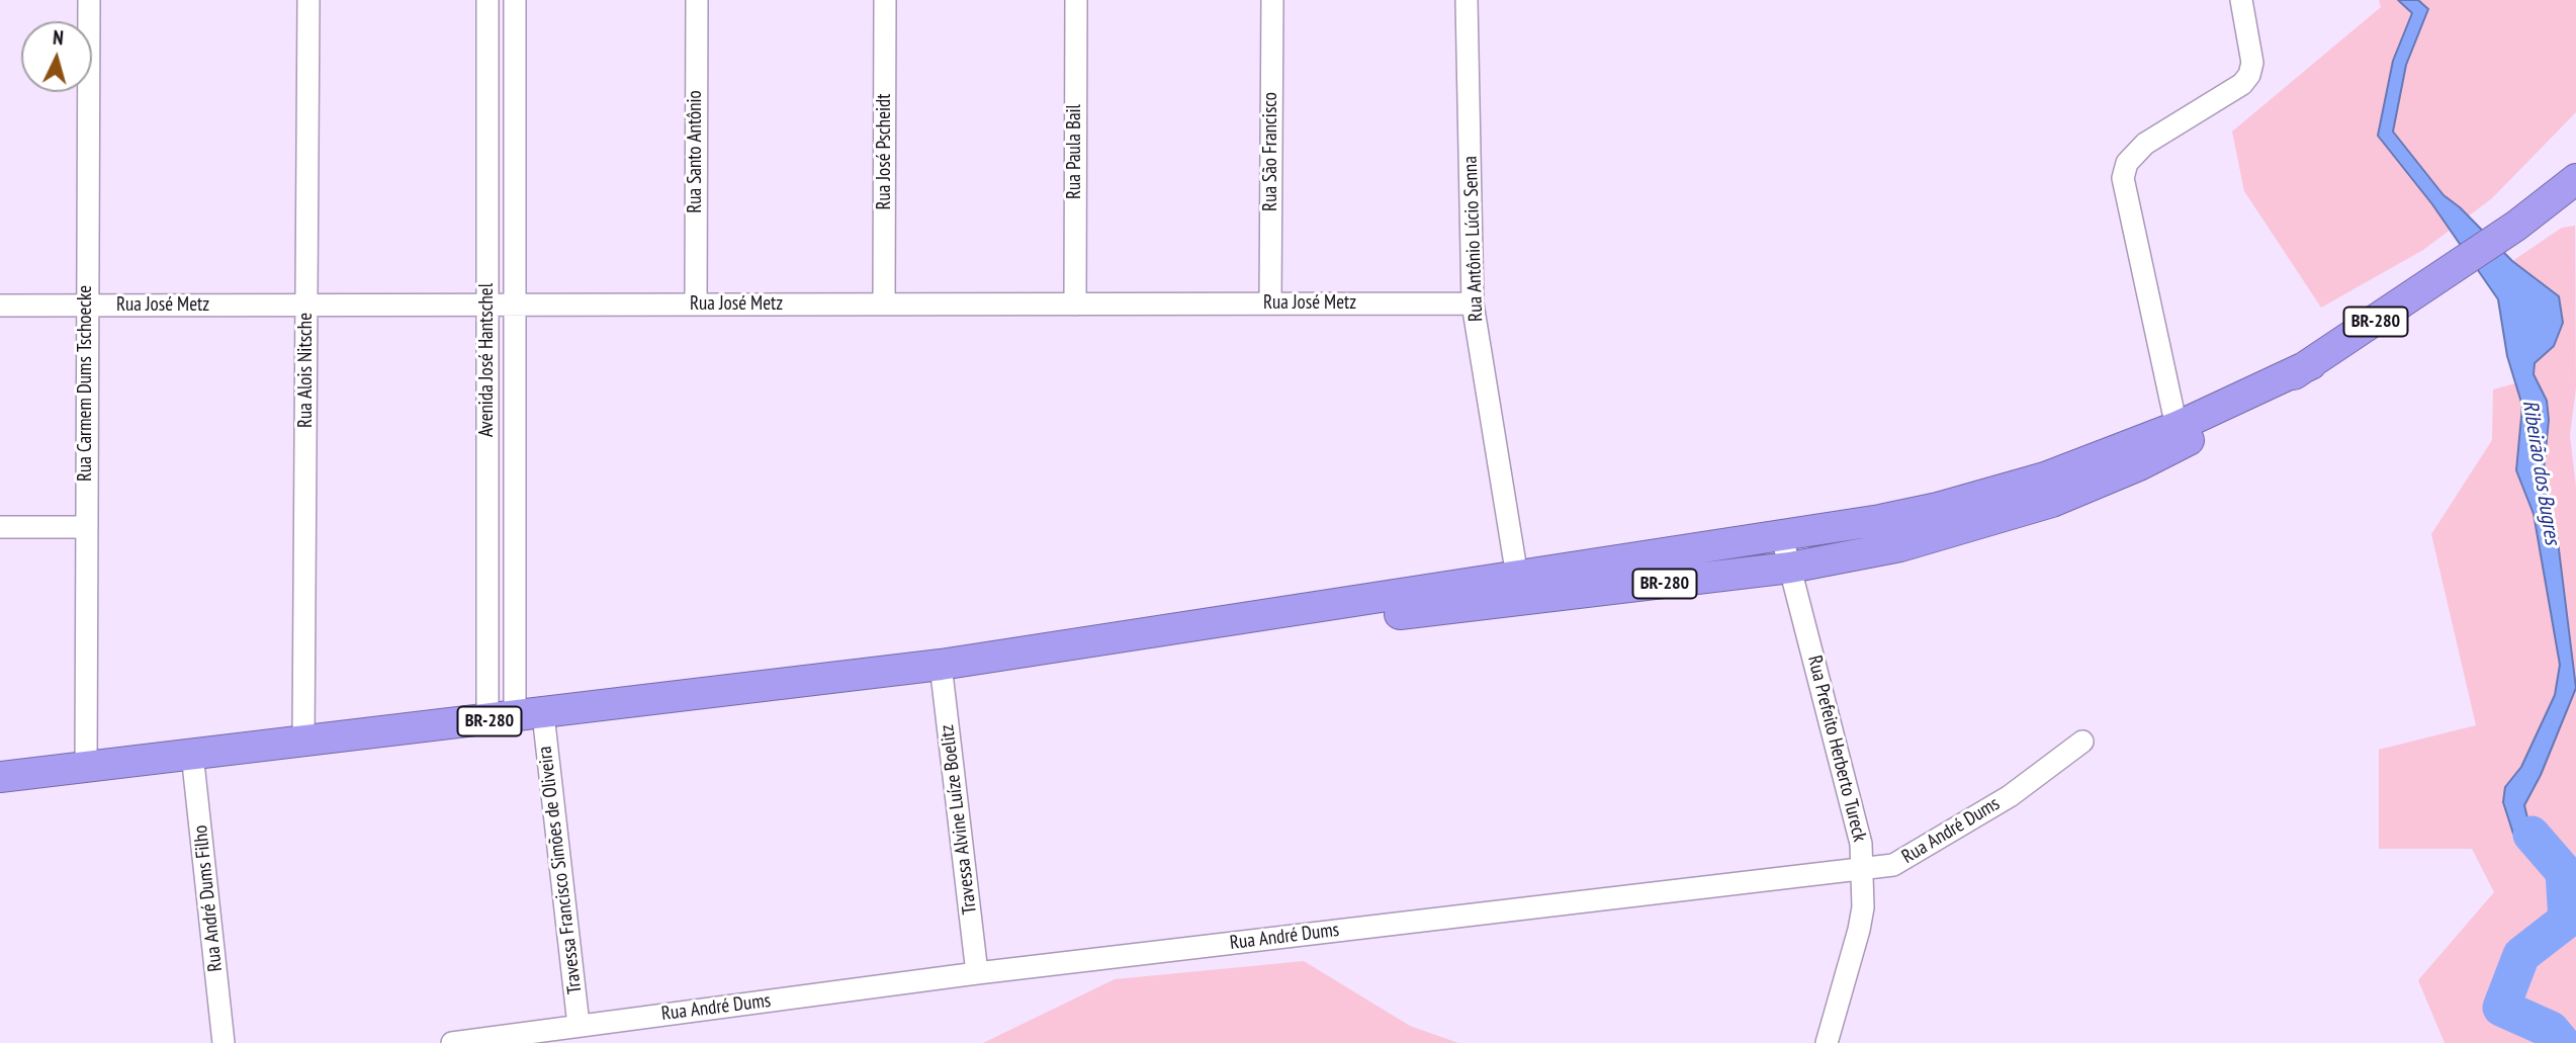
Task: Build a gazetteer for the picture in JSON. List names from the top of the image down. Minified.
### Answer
{"streets":{"highway":["BR-280"],"street":["Rua Santo Antônio","Rua José Pscheidt","Rua Paula Bail","Rua São Francisco","Rua Antônio Lúcio Senna","Rua José Metz","Avenida José Hantschel","Rua Alois Nitsche","Rua Carmem Dums Tschoecke","Rua Prefeito Herberto Tureck","Travessa Alvine Luíze Boelitz","Rua André Dums","Travessa Francisco Simões de Oliveira","Rua André Dums Filho"]},"crossings":[["Rua Santo Antônio","Rua José Metz"],["Rua José Pscheidt","Rua José Metz"],["Rua Paula Bail","Rua José Metz"],["Rua São Francisco","Rua José Metz"],["Rua Antônio Lúcio Senna","Rua José Metz"],["Rua Antônio Lúcio Senna","BR-280"],["Rua José Metz","Avenida José Hantschel"],["Rua José Metz","Rua Alois Nitsche"],["Rua José Metz","Rua Carmem Dums Tschoecke"],["BR-280","Avenida José Hantschel"],["BR-280","Rua Alois Nitsche"],["BR-280","Rua Carmem Dums Tschoecke"],["BR-280","Rua Prefeito Herberto Tureck"],["BR-280","Travessa Alvine Luíze Boelitz"],["BR-280","Travessa Francisco Simões de Oliveira"],["BR-280","Rua André Dums Filho"],["Avenida José Hantschel","Travessa Francisco Simões de Oliveira"],["Rua Prefeito Herberto Tureck","Rua André Dums"],["Travessa Alvine Luíze Boelitz","Rua André Dums"],["Rua André Dums","Travessa Francisco Simões de Oliveira"]],"water":["Ribeirão dos Bugres"],"north":"top"}
